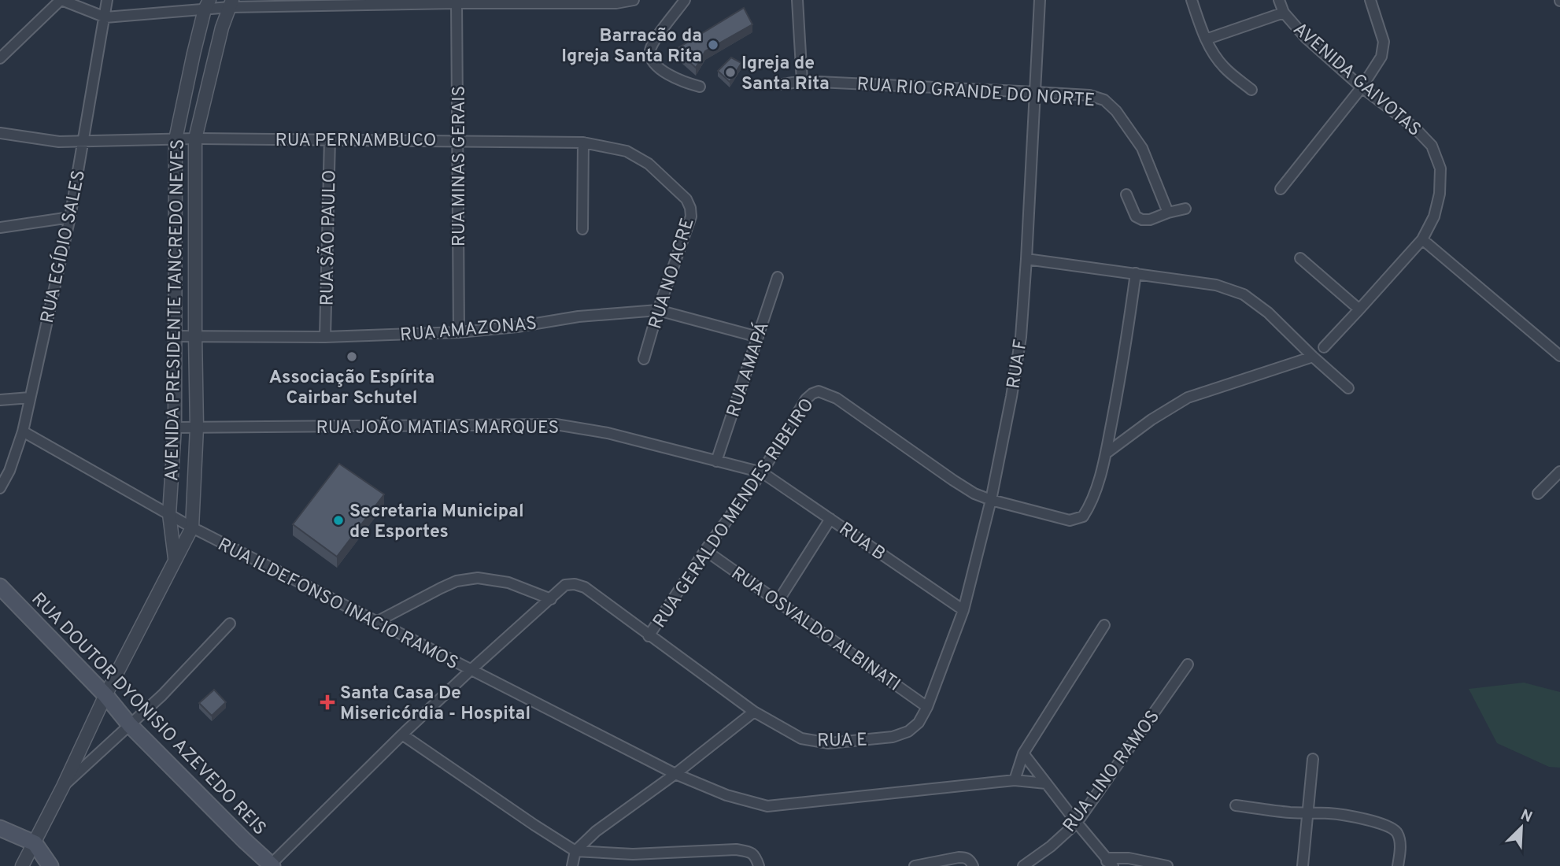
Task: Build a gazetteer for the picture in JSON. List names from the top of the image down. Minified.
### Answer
{"streets":{"main road":["RUA DOUTOR DYONISIO AZEVEDO REIS"],"street":["AVENIDA GAIVOTAS","RUA RIO GRANDE DO NORTE","RUA PERNAMBUCO","RUA MINAS GERAIS","RUA SÃO PAULO","RUA EGÍDIO SALES","RUA NO ACRE","AVENIDA PRESIDENTE TANCREDO NEVES","RUA AMAZONAS","RUA F","RUA AMAPÁ","RUA JOÃO MATIAS MARQUES","RUA GERALDO MENDES RIBEIRO","RUA B","RUA ILDEFONSO INACIO RAMOS","RUA OSVALDO ALBINATI","RUA E","RUA LINO RAMOS"]},"crossings":[["RUA RIO GRANDE DO NORTE","RUA F"],["RUA PERNAMBUCO","RUA MINAS GERAIS"],["RUA PERNAMBUCO","RUA SÃO PAULO"],["RUA PERNAMBUCO","RUA EGÍDIO SALES"],["RUA PERNAMBUCO","RUA NO ACRE"],["RUA PERNAMBUCO","AVENIDA PRESIDENTE TANCREDO NEVES"],["RUA MINAS GERAIS","RUA AMAZONAS"],["RUA SÃO PAULO","RUA AMAZONAS"],["RUA EGÍDIO SALES","RUA ILDEFONSO INACIO RAMOS"],["RUA NO ACRE","RUA AMAZONAS"],["AVENIDA PRESIDENTE TANCREDO NEVES","RUA AMAZONAS"],["AVENIDA PRESIDENTE TANCREDO NEVES","RUA JOÃO MATIAS MARQUES"],["AVENIDA PRESIDENTE TANCREDO NEVES","RUA ILDEFONSO INACIO RAMOS"],["RUA AMAZONAS","RUA AMAPÁ"],["RUA F","RUA GERALDO MENDES RIBEIRO"],["RUA F","RUA E"],["RUA AMAPÁ","RUA JOÃO MATIAS MARQUES"],["RUA JOÃO MATIAS MARQUES","RUA GERALDO MENDES RIBEIRO"],["RUA JOÃO MATIAS MARQUES","RUA B"],["RUA GERALDO MENDES RIBEIRO","RUA B"],["RUA GERALDO MENDES RIBEIRO","RUA OSVALDO ALBINATI"],["RUA GERALDO MENDES RIBEIRO","RUA E"],["RUA B","RUA E"],["RUA OSVALDO ALBINATI","RUA E"]],"places":{"other":["Barracão da Igreja Santa Rita","Igreja de Santa Rita","Associação Espírita Cairbar Schutel","Secretaria Municipal de Esportes"],"health":["Santa Casa De Misericórdia - Hospital"]},"north":"top right"}
